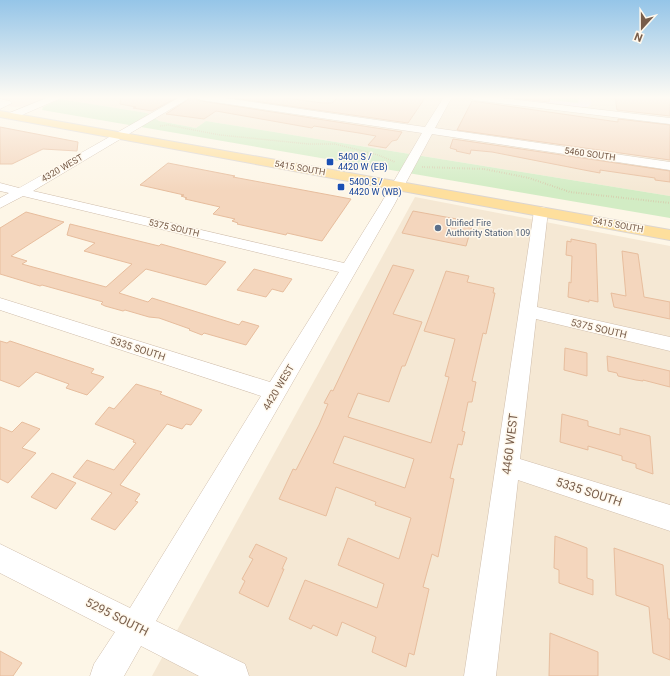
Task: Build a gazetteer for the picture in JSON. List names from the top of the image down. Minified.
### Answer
{"streets":{"main road":["5415 SOUTH"],"street":["5460 SOUTH","4320 WEST","5375 SOUTH","5335 SOUTH","4420 WEST","4460 WEST","5295 SOUTH"]},"crossings":[["5460 SOUTH","4420 WEST"],["4320 WEST","5415 SOUTH"],["4320 WEST","5375 SOUTH"],["5415 SOUTH","4420 WEST"],["5415 SOUTH","4460 WEST"],["5375 SOUTH","4420 WEST"],["5375 SOUTH","4460 WEST"],["5335 SOUTH","4420 WEST"],["5335 SOUTH","4460 WEST"],["4420 WEST","5295 SOUTH"]],"places":{"transit":["5400 S / 4420 W (EB)","5400 S / 4420 W (WB)"],"other":["Unified Fire Authority Station 109"]},"north":"bottom"}
